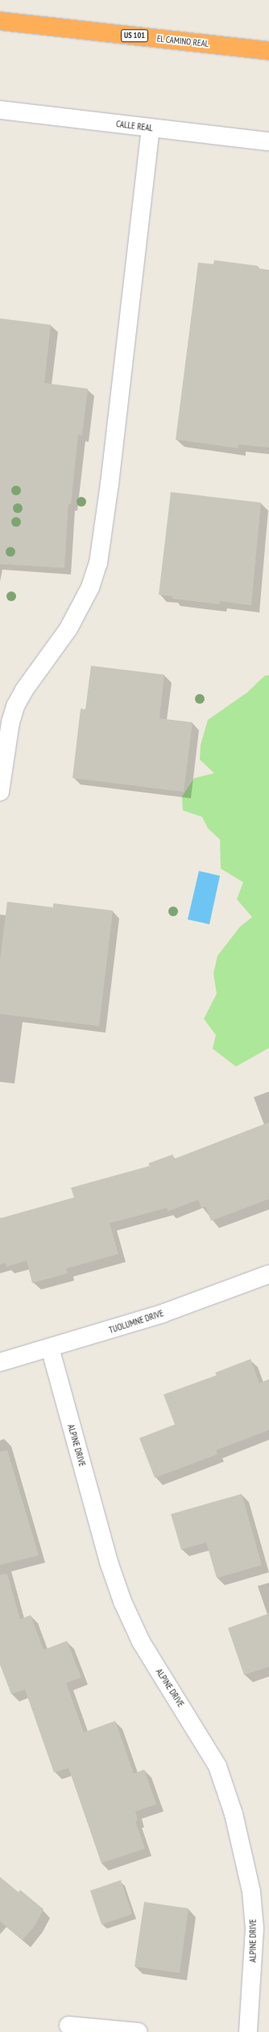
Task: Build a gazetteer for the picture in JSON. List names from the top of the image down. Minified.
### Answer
{"streets":{"highway":["US 101","EL CAMINO REAL"],"street":["CALLE REAL","TUOLUMNE DRIVE","ALPINE DRIVE"]},"crossings":[["TUOLUMNE DRIVE","ALPINE DRIVE"]]}
